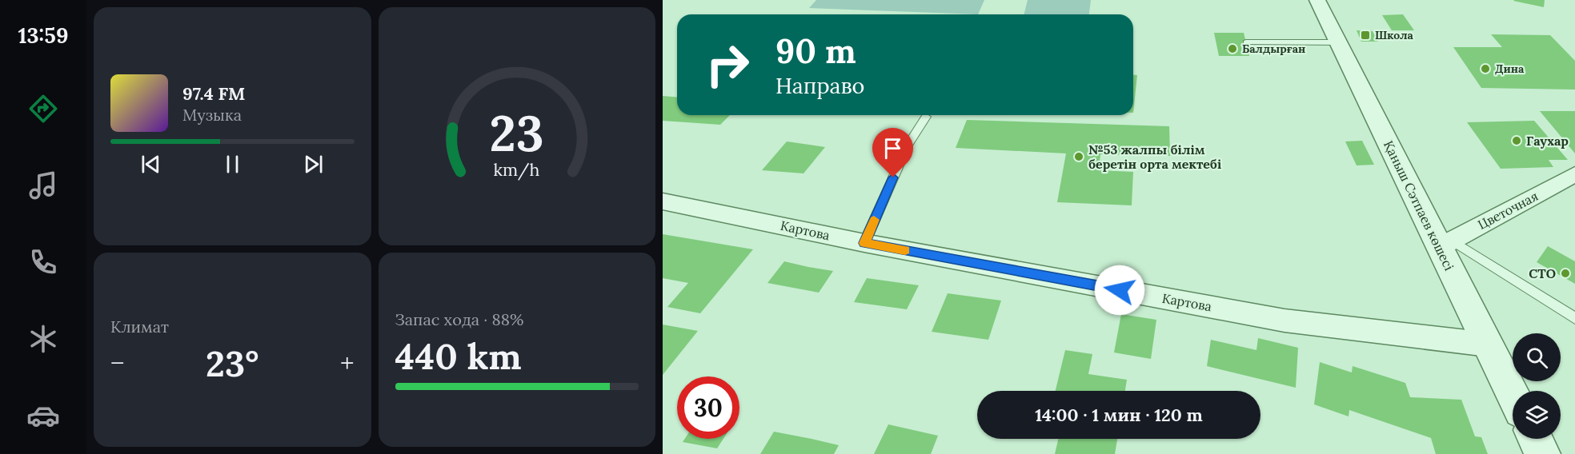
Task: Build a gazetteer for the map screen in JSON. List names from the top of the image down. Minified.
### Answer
{"streets":{"street":["Қаныш Сәтпаев көшесі","Цветочная","Картова"]},"crossings":[["Қаныш Сәтпаев көшесі","Цветочная"],["Қаныш Сәтпаев көшесі","Картова"]],"places":{"transit":["Школа"],"other":["Балдырған","Дина","Гаухар","№53 жалпы білім беретін орта мектебі","СТО"]},"page":{"tabs":"13:59","turn":["90 m","Направо"],"song":["97.4 FM","Музыка"],"tile":["Климат",["Запас хода · 88%","440 km"]],"heat":["−","23°","+"],"limit":"30","trip":"14:00 · 1 мин · 120 m","gauge":["23","km/h"]}}
